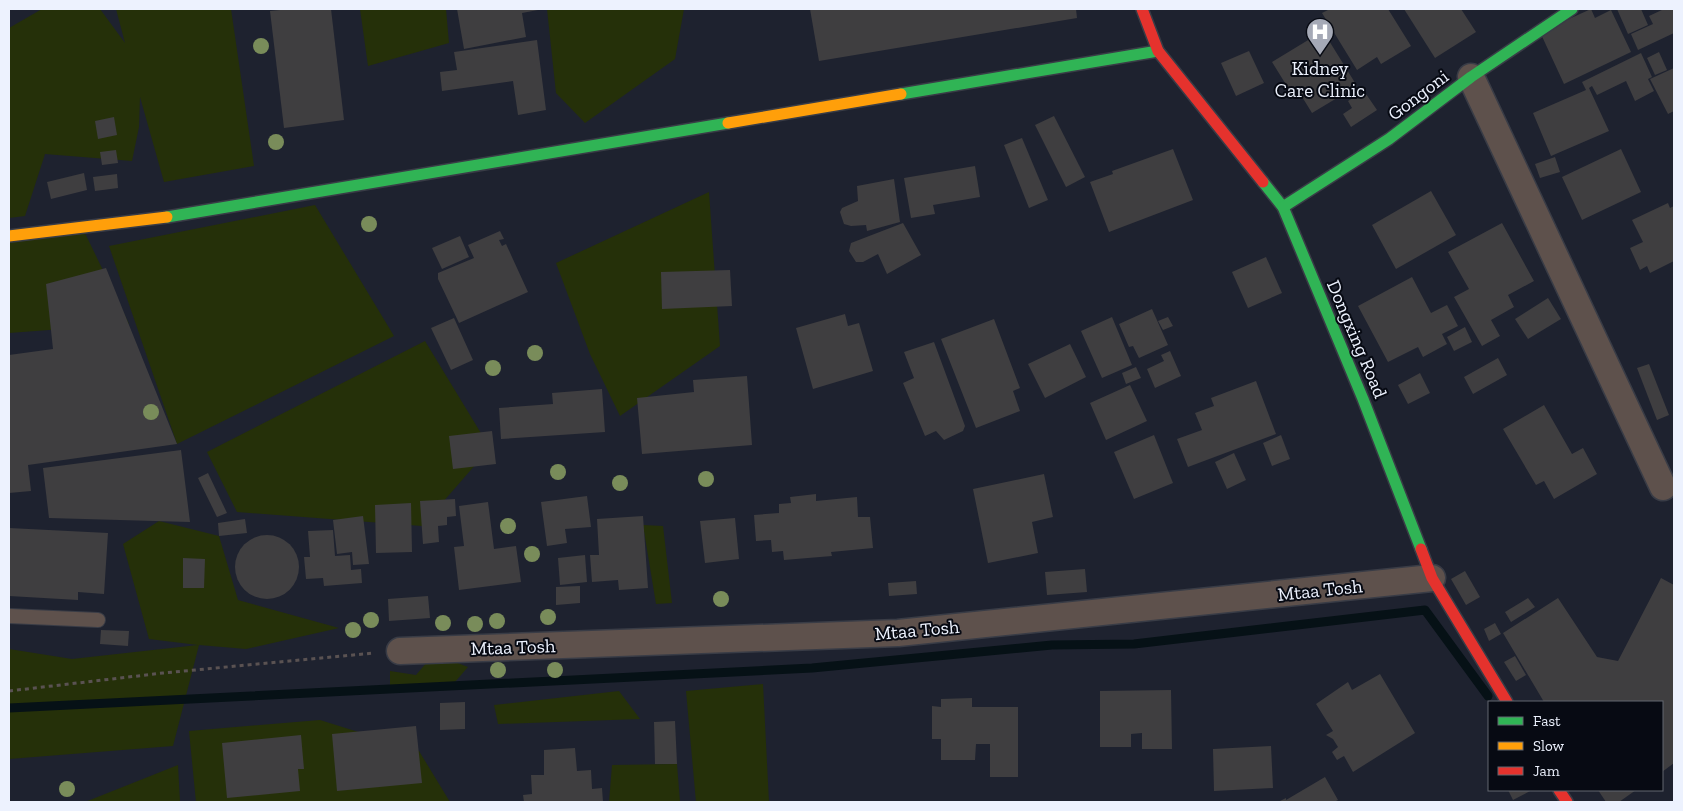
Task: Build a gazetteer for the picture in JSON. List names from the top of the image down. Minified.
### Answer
{"streets":{"street":["Gongoni","Dongxing Road","Mtaa Tosh"]},"crossings":[["Gongoni","Dongxing Road"],["Dongxing Road","Mtaa Tosh"]],"places":{"hospital":["Kidney Care Clinic"]},"legend":["Fast","Slow","Jam"]}
